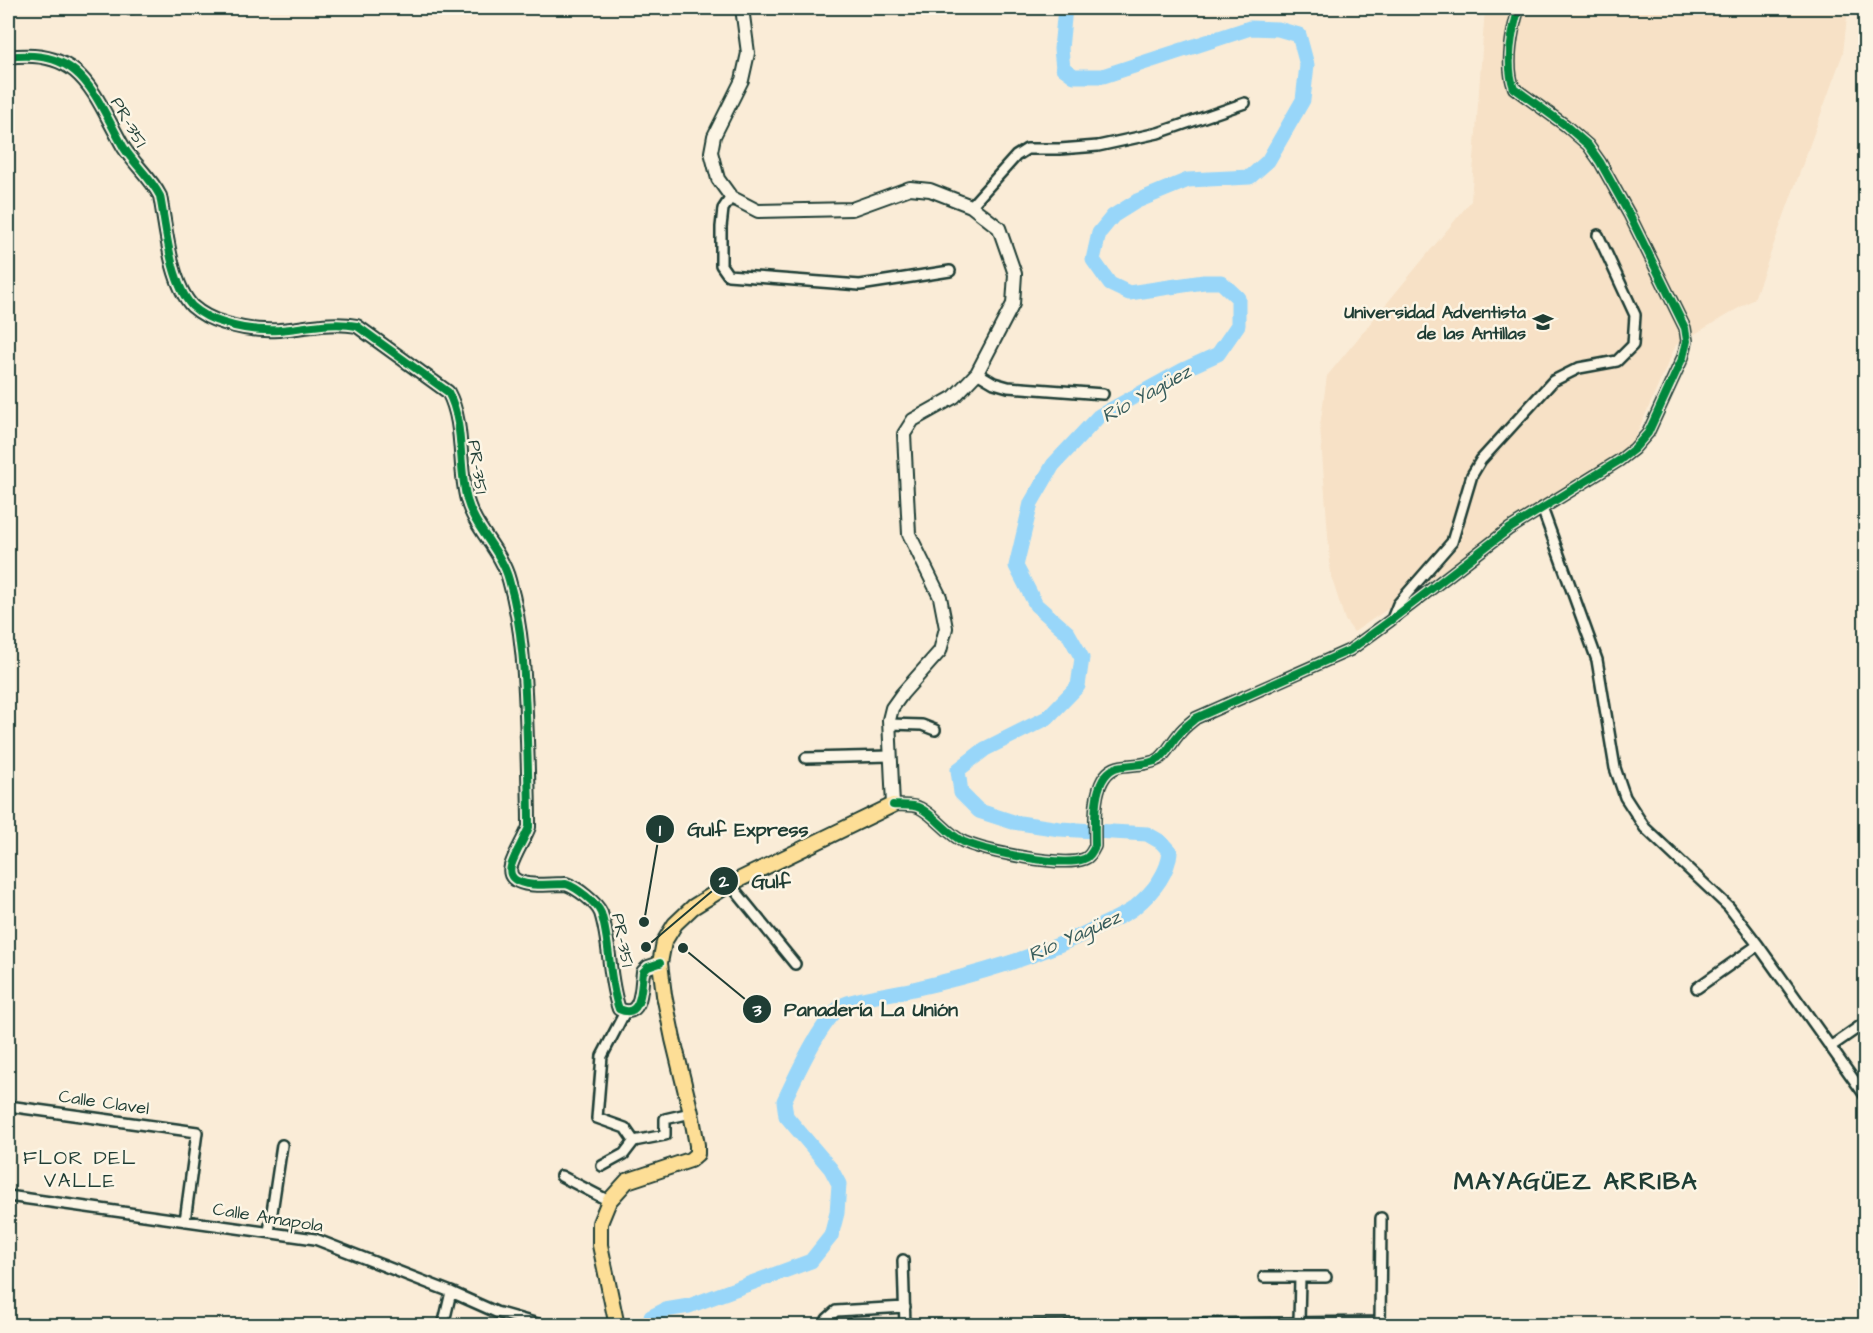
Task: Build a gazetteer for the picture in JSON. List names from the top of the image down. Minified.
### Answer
{"streets":{"street":["PR-351","Calle Clavel","Calle Amapola"]},"crossings":[["Calle Clavel","Calle Amapola"]],"districts":["FLOR DEL VALLE","MAYAGÜEZ ARRIBA"],"water":["Río Yagüez"],"places":{"school or university":["Universidad Adventista de las Antillas"],"other":["Gulf Express","Gulf","Panadería La Unión"]}}
